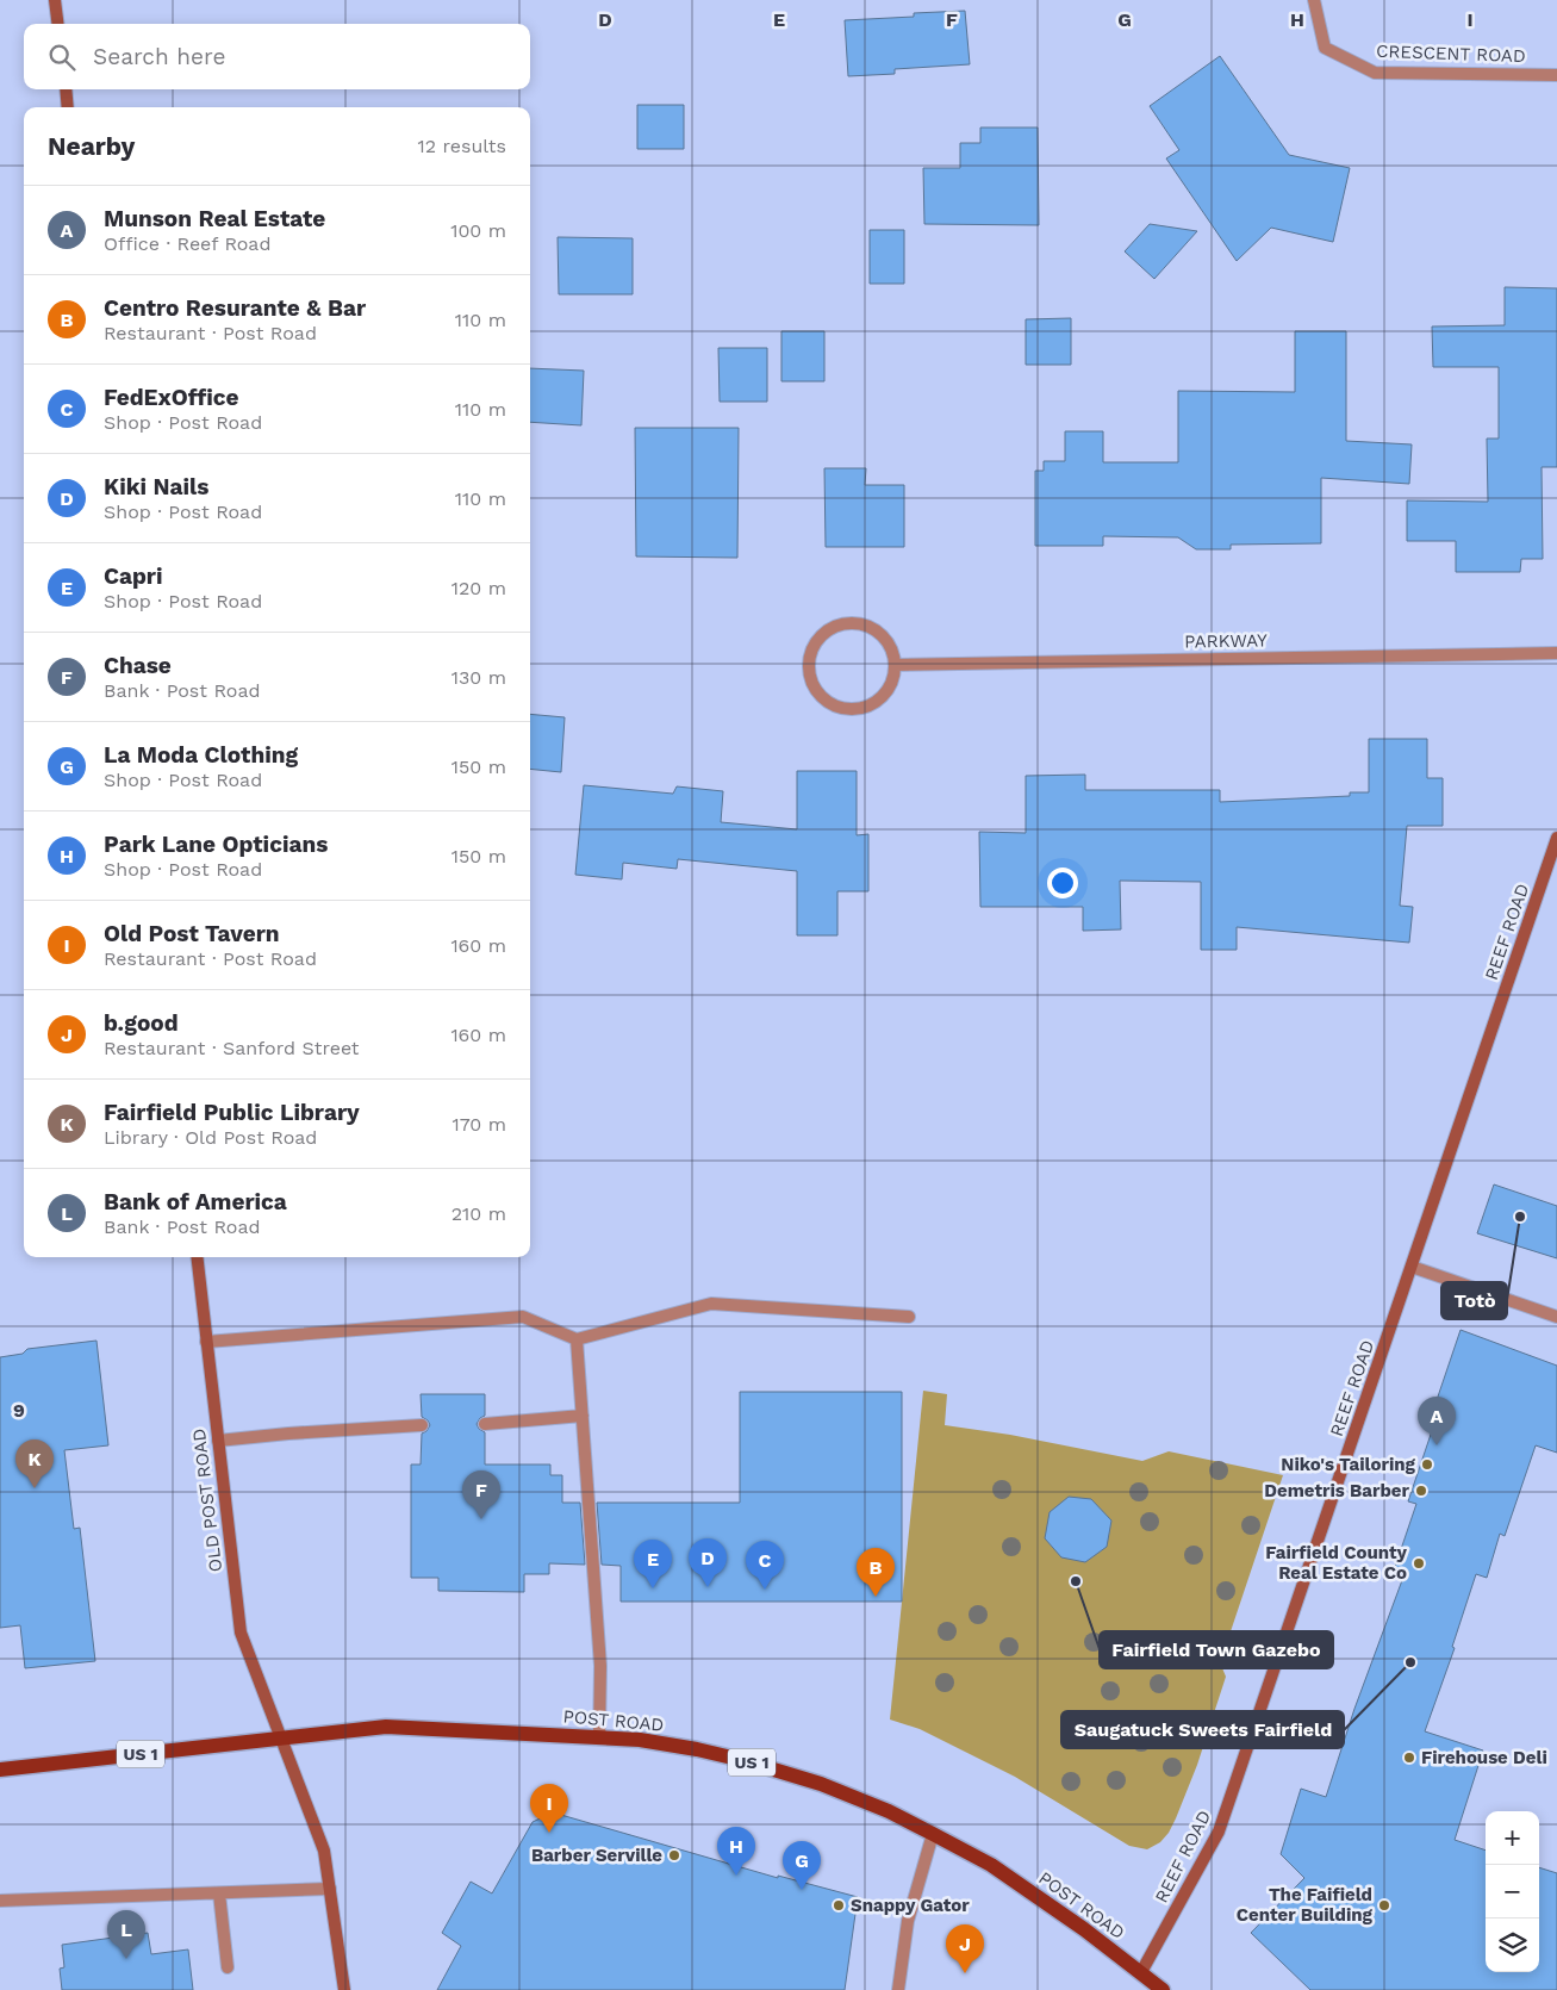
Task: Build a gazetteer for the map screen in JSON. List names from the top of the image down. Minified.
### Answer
{"streets":{"main road":["POST ROAD","US 1"],"street":["CRESCENT ROAD","PARKWAY","REEF ROAD","OLD POST ROAD"]},"crossings":[["REEF ROAD","POST ROAD"],["OLD POST ROAD","POST ROAD"]],"places":["Totò","Niko's Tailoring","Demetris Barber","Fairfield County Real Estate Co","Fairfield Town Gazebo","Saugatuck Sweets Fairfield","Firehouse Deli","Barber Serville","Snappy Gator","The Faifield Center Building"],"page":{"search":"Search here","heading":["Nearby","12 results"],"list":[{"mark":"A","name":"Munson Real Estate","note":"Office · Reef Road","value":"100 m"},{"mark":"B","name":"Centro Resurante & Bar","note":"Restaurant · Post Road","value":"110 m"},{"mark":"C","name":"FedExOffice","note":"Shop · Post Road","value":"110 m"},{"mark":"D","name":"Kiki Nails","note":"Shop · Post Road","value":"110 m"},{"mark":"E","name":"Capri","note":"Shop · Post Road","value":"120 m"},{"mark":"F","name":"Chase","note":"Bank · Post Road","value":"130 m"},{"mark":"G","name":"La Moda Clothing","note":"Shop · Post Road","value":"150 m"},{"mark":"H","name":"Park Lane Opticians","note":"Shop · Post Road","value":"150 m"},{"mark":"I","name":"Old Post Tavern","note":"Restaurant · Post Road","value":"160 m"},{"mark":"J","name":"b.good","note":"Restaurant · Sanford Street","value":"160 m"},{"mark":"K","name":"Fairfield Public Library","note":"Library · Old Post Road","value":"170 m"},{"mark":"L","name":"Bank of America","note":"Bank · Post Road","value":"210 m"}],"pins":["A","K","F","D","E","C","B","I","H","G","L","J"],"map_buttons":["+","−"]},"grid":{"columns":["D","E","F","G","H","I"],"rows":["9"]}}
